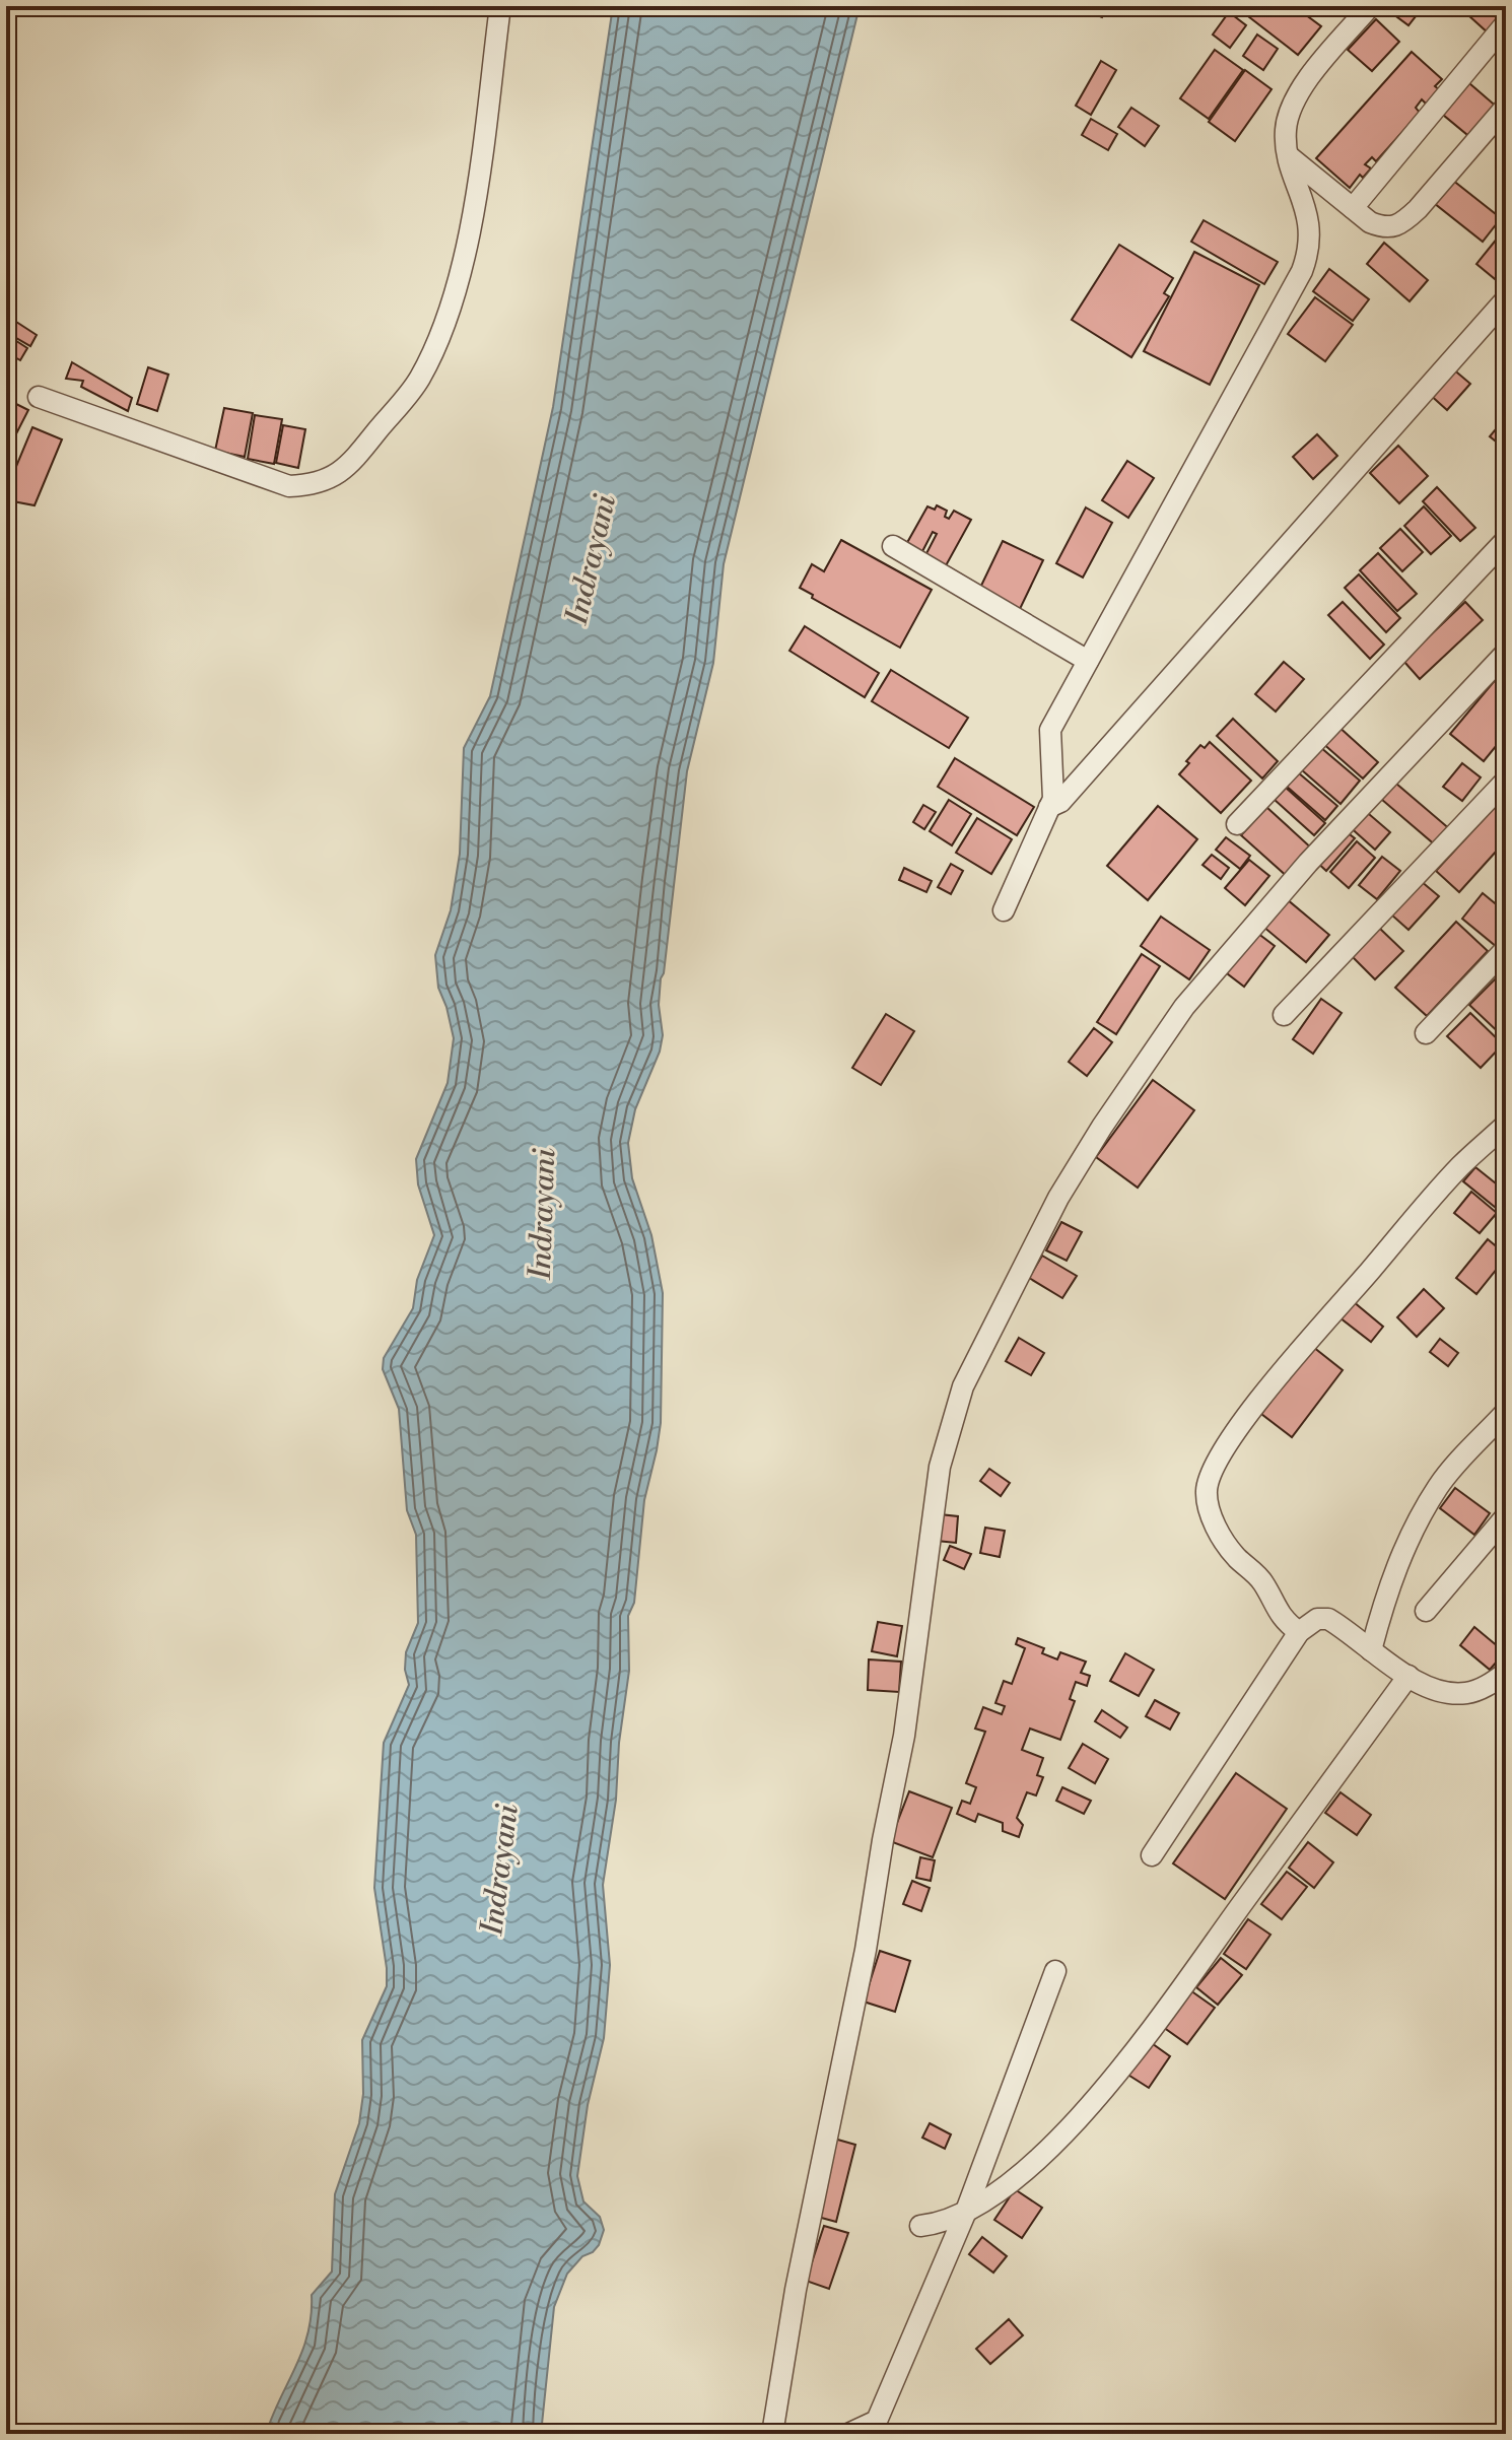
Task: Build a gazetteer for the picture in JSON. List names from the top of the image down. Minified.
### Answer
{"water":["Indrayani"]}
